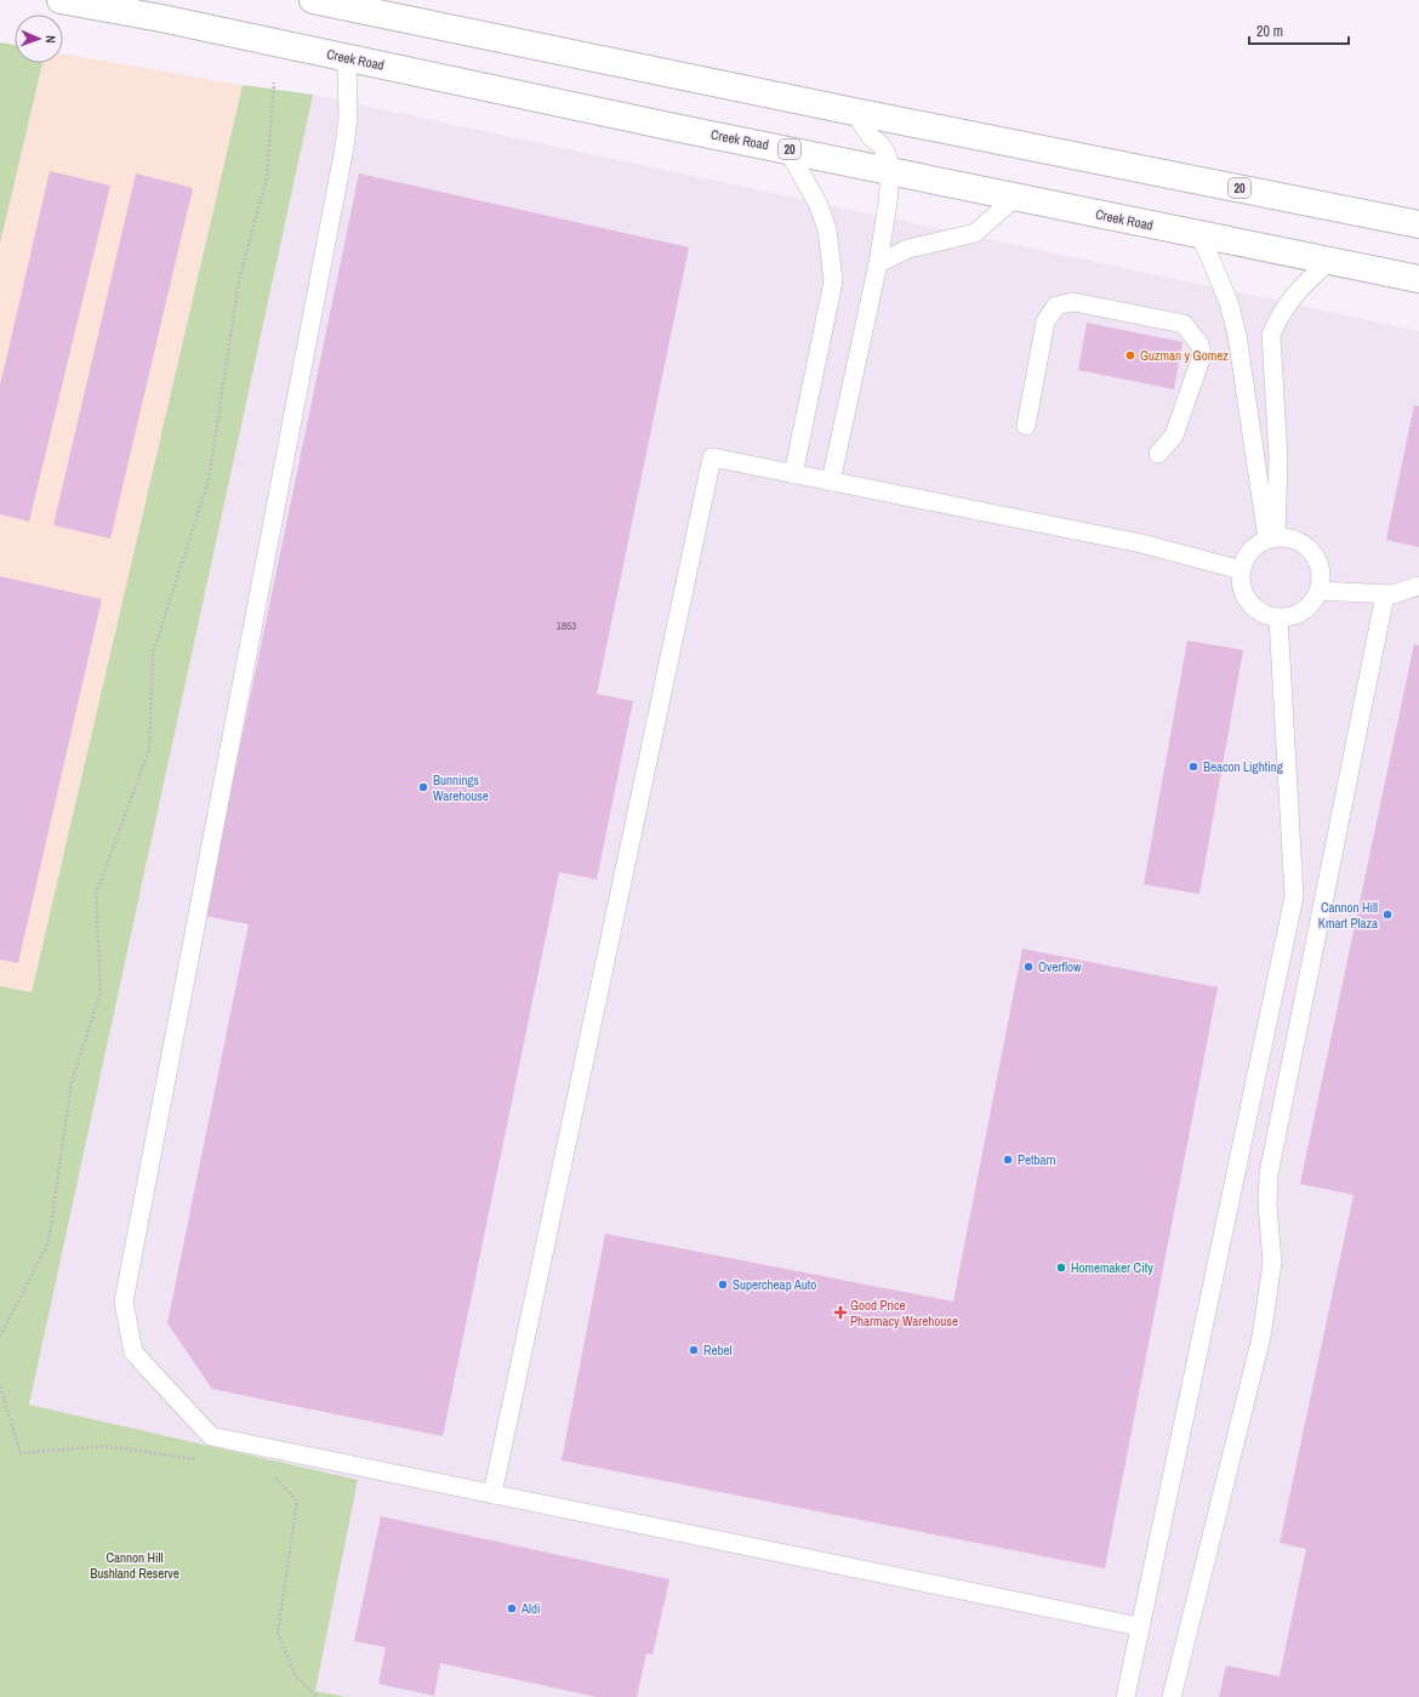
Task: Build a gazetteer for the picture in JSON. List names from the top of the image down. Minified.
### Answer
{"streets":{"main road":["Creek Road","20"]},"parks":["Cannon Hill Bushland Reserve"],"places":{"other":["Guzman y Gomez","Beacon Lighting","Bunnings Warehouse","Cannon Hill Kmart Plaza","Overflow","Petbarn","Homemaker City","Supercheap Auto","Rebel","Aldi"],"health":["Good Price Pharmacy Warehouse"]},"house_numbers":["1853"],"scale_bar":"20 m","north":"right"}
